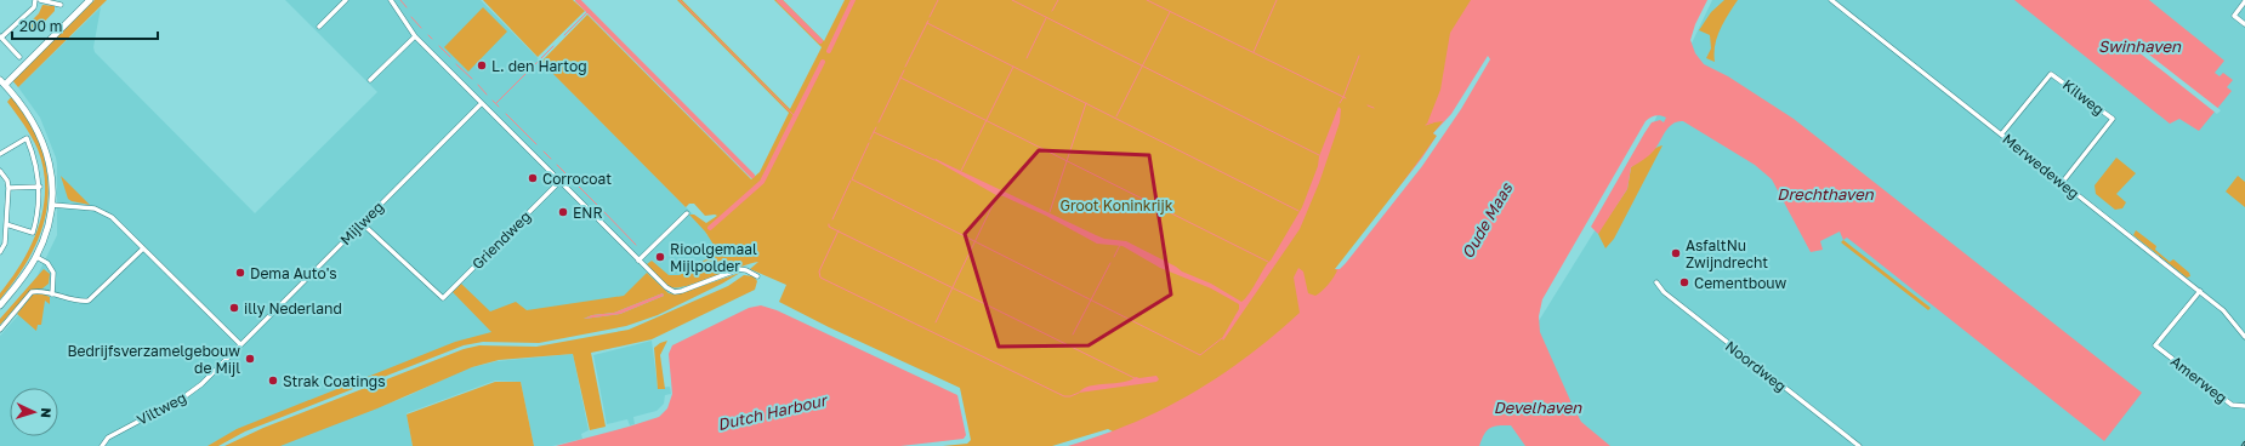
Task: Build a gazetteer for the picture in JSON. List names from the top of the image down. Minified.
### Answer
{"streets":{"street":["Kilweg","Merwedeweg","Mijlweg","Griendweg","Noordweg","Amerweg","Viltweg"]},"crossings":[["Kilweg","Merwedeweg"],["Merwedeweg","Amerweg"],["Mijlweg","Griendweg"],["Mijlweg","Viltweg"]],"water":["Swinhaven","Drechthaven","Oude Maas","Develhaven","Dutch Harbour"],"parks":["Groot Koninkrijk"],"places":["L. den Hartog","Corrocoat","ENR","AsfaltNu Zwijndrecht","Rioolgemaal Mijlpolder","Dema Auto's","Cementbouw","illy Nederland","Bedrijfsverzamelgebouw de Mijl","Strak Coatings"],"scale_bar":"200 m","north":"right"}
